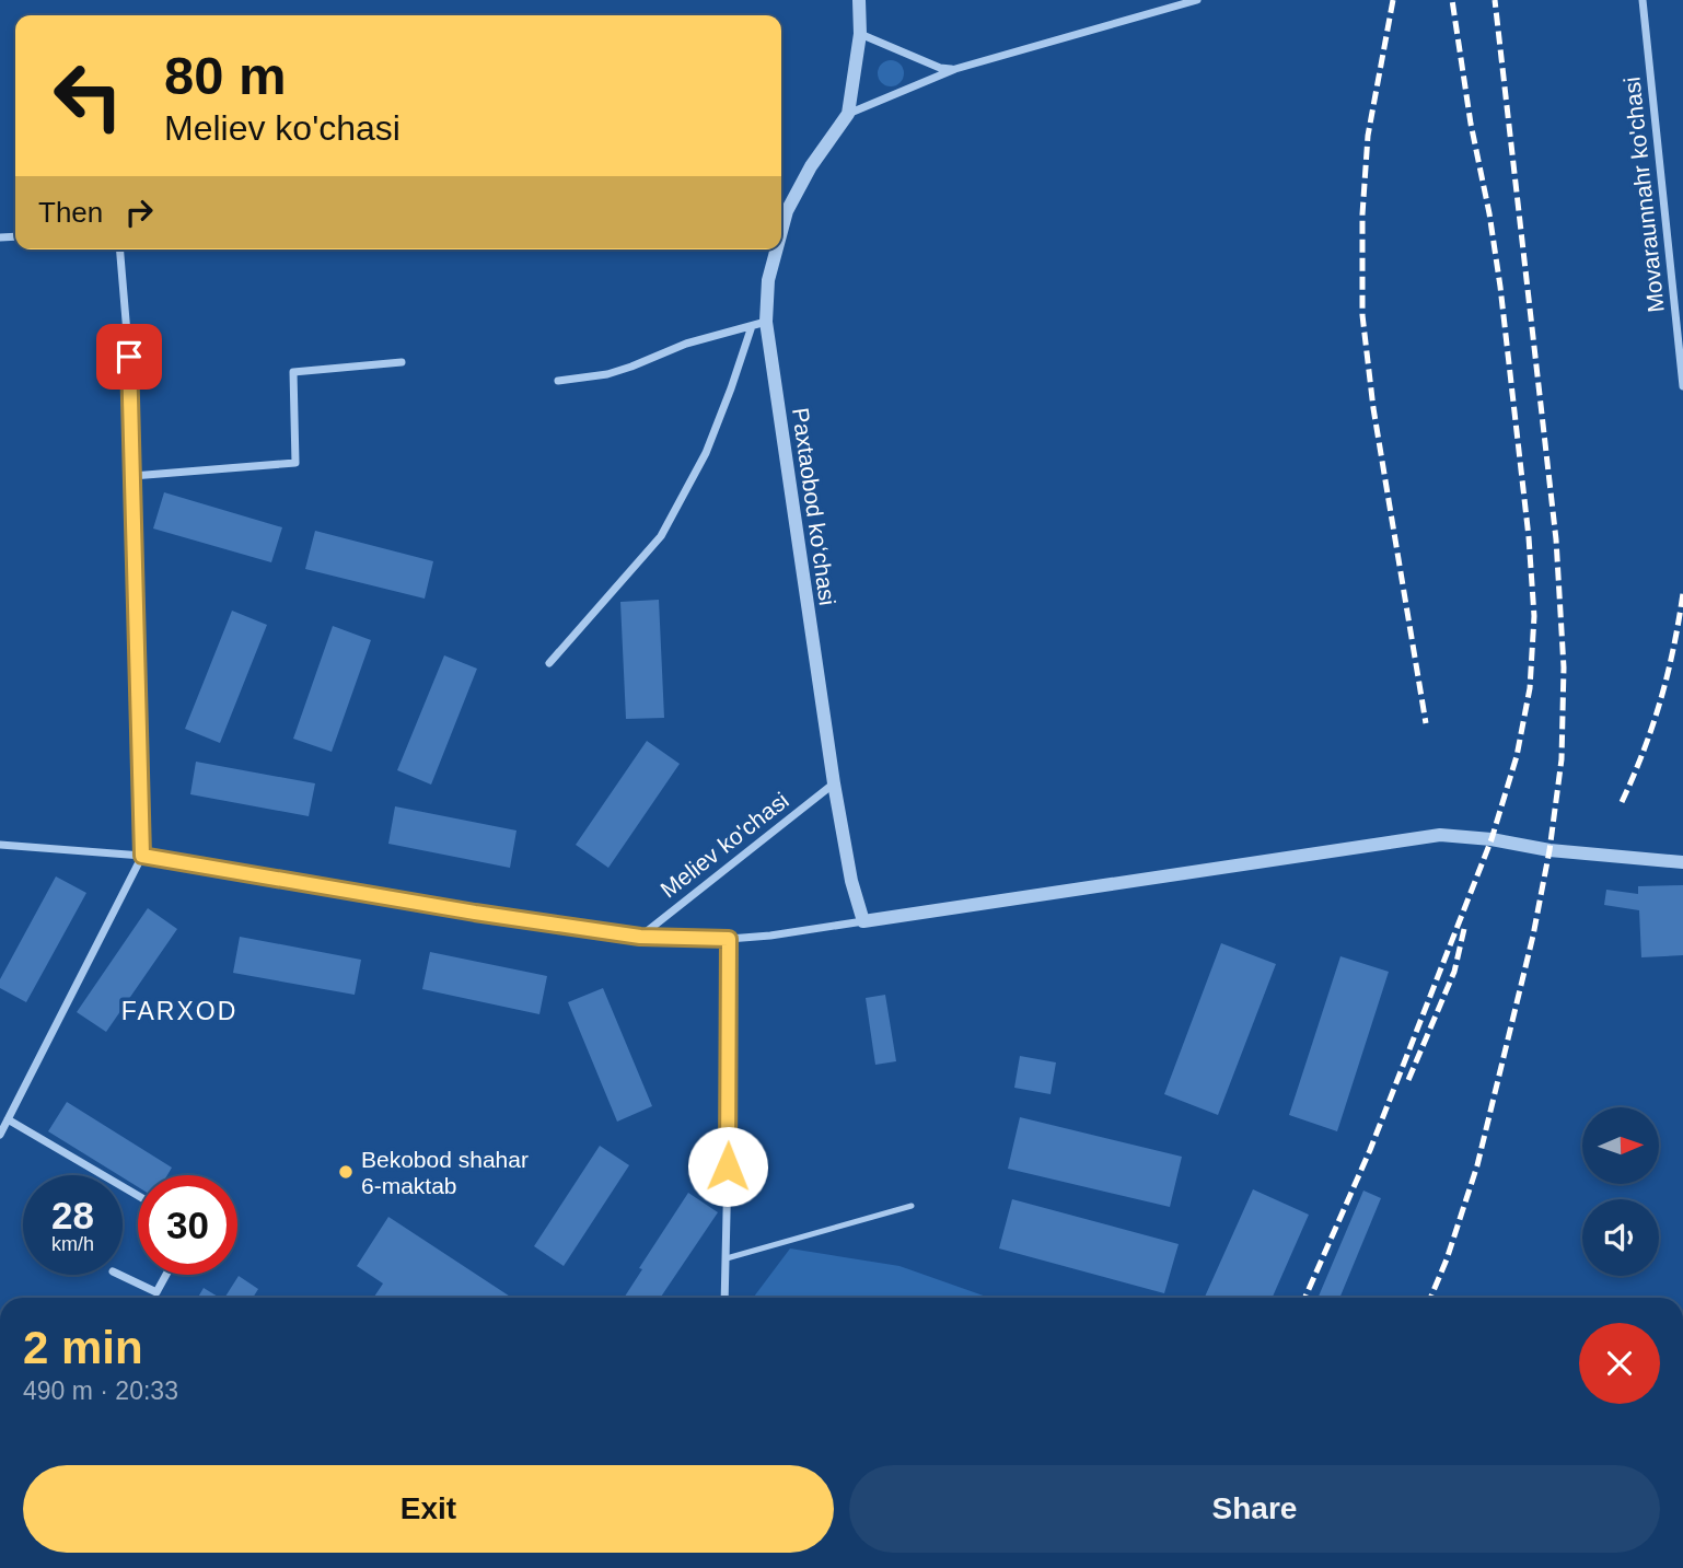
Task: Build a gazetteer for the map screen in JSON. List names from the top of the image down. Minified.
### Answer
{"streets":{"street":["Movaraunnahr ko'chasi","Paxtaobod ko‘chasi","Meliev ko'chasi"]},"crossings":[["Paxtaobod ko‘chasi","Meliev ko'chasi"]],"districts":["FARXOD"],"places":["Bekobod shahar 6-maktab"],"north":"right","page":{"turn":["80 m","Meliev ko'chasi"],"then":"Then","speed":"28 km/h","limit":"30","heading":["2 min","490 m · 20:33"],"buttons":["Exit","Share"]}}
